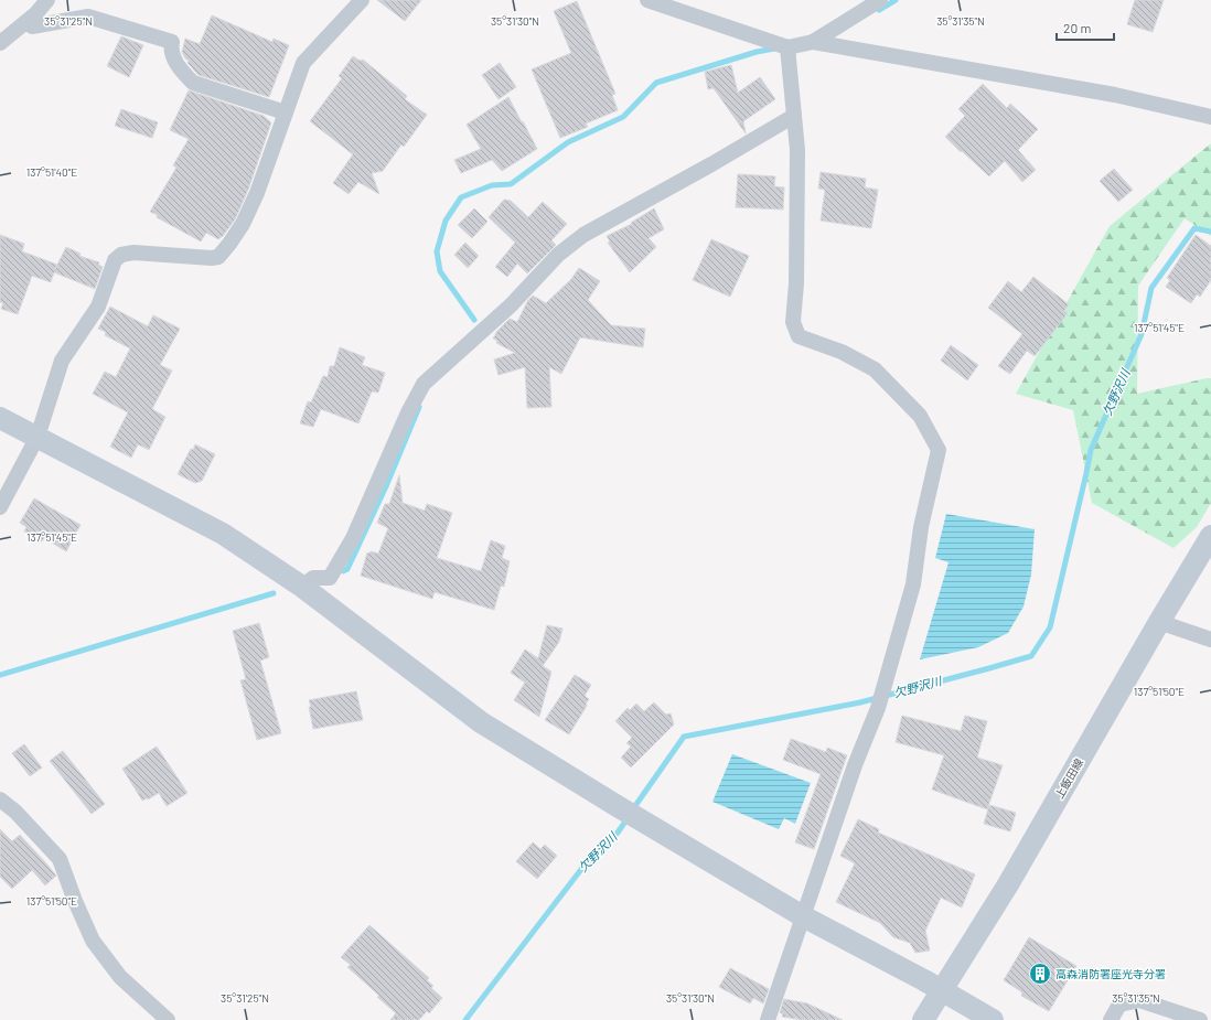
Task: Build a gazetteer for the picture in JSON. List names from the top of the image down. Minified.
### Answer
{"streets":{"street":["上飯田線"]},"water":["欠野沢川"],"places":{"building":["高森消防署座光寺分署"]},"scale_bar":"20 m","coordinates":["35°31'25\"N","35°31'30\"N","35°31'35\"N","137°51'40\"E","137°51'45\"E","137°51'50\"E"]}
